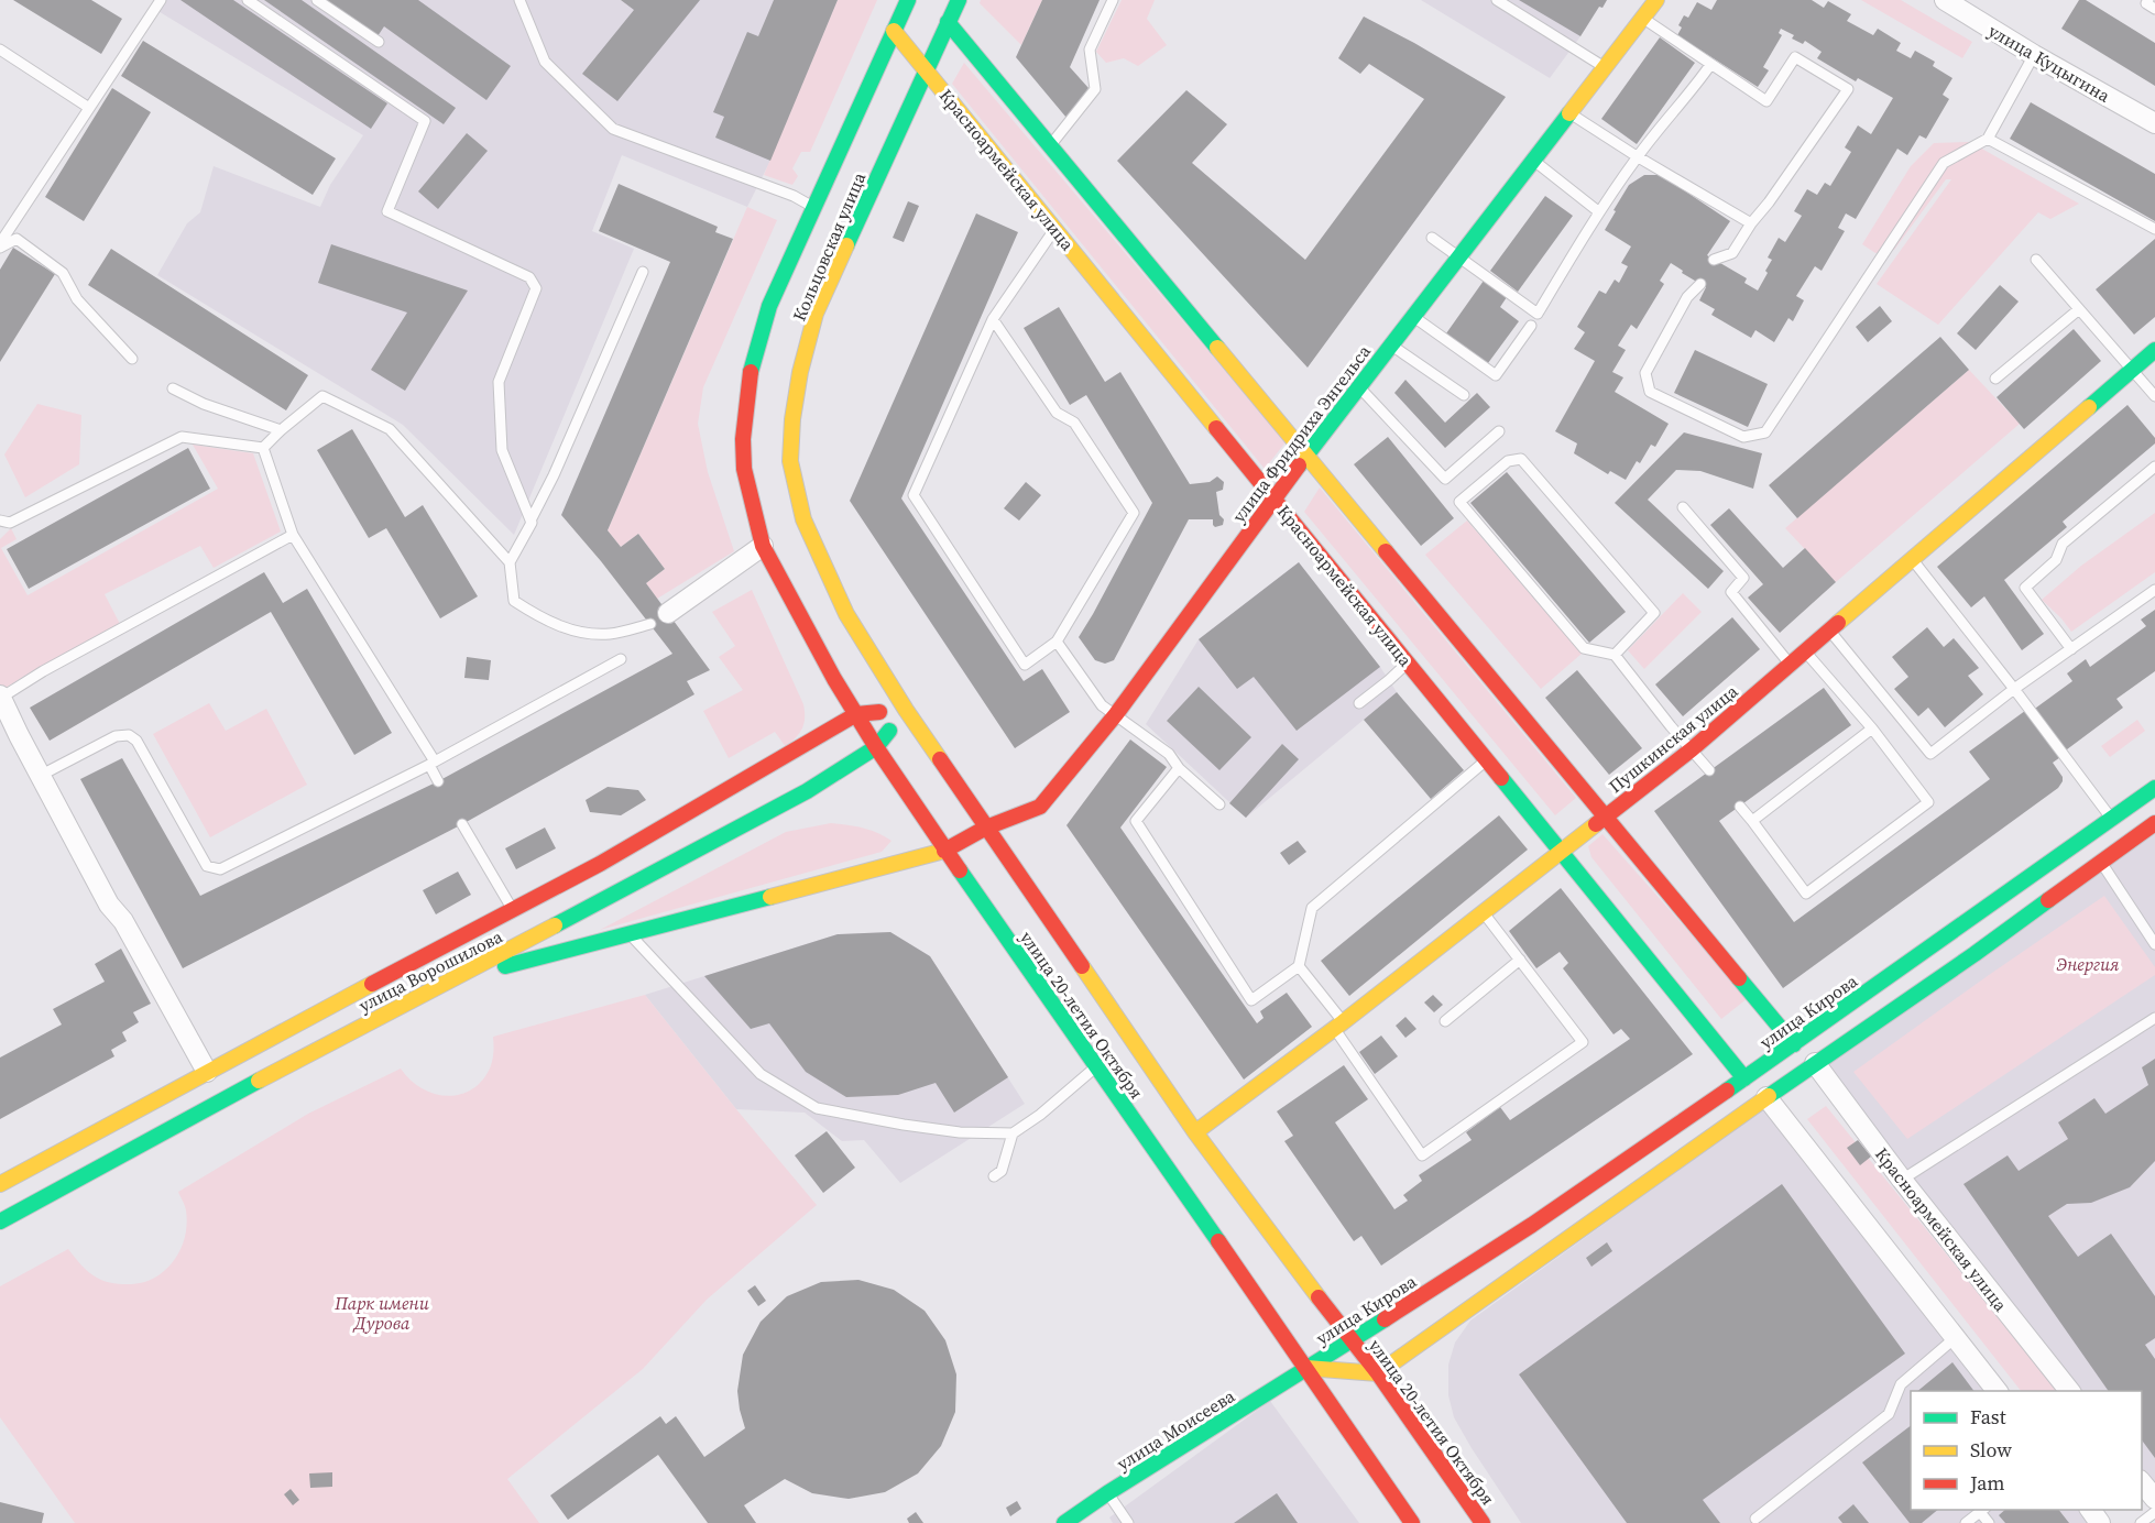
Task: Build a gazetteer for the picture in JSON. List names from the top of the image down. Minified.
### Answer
{"streets":{"main road":["Красноармейская улица","Кольцовская улица","улица Фридриха Энгельса","Пушкинская улица","улица Ворошилова","улица Кирова","улица 20-летия Октября","улица Моисеева"],"street":["улица Куцыгина"]},"crossings":[["Красноармейская улица","Кольцовская улица"],["Красноармейская улица","улица Фридриха Энгельса"],["Красноармейская улица","Пушкинская улица"],["Красноармейская улица","улица Кирова"],["Кольцовская улица","улица 20-летия Октября"],["улица Фридриха Энгельса","улица Ворошилова"],["улица Фридриха Энгельса","улица 20-летия Октября"],["Пушкинская улица","улица 20-летия Октября"],["улица Ворошилова","улица 20-летия Октября"],["улица Кирова","улица 20-летия Октября"],["улица Кирова","улица Моисеева"],["улица 20-летия Октября","улица Моисеева"]],"parks":["Энергия","Парк имени Дурова"],"legend":["Fast","Slow","Jam"]}
